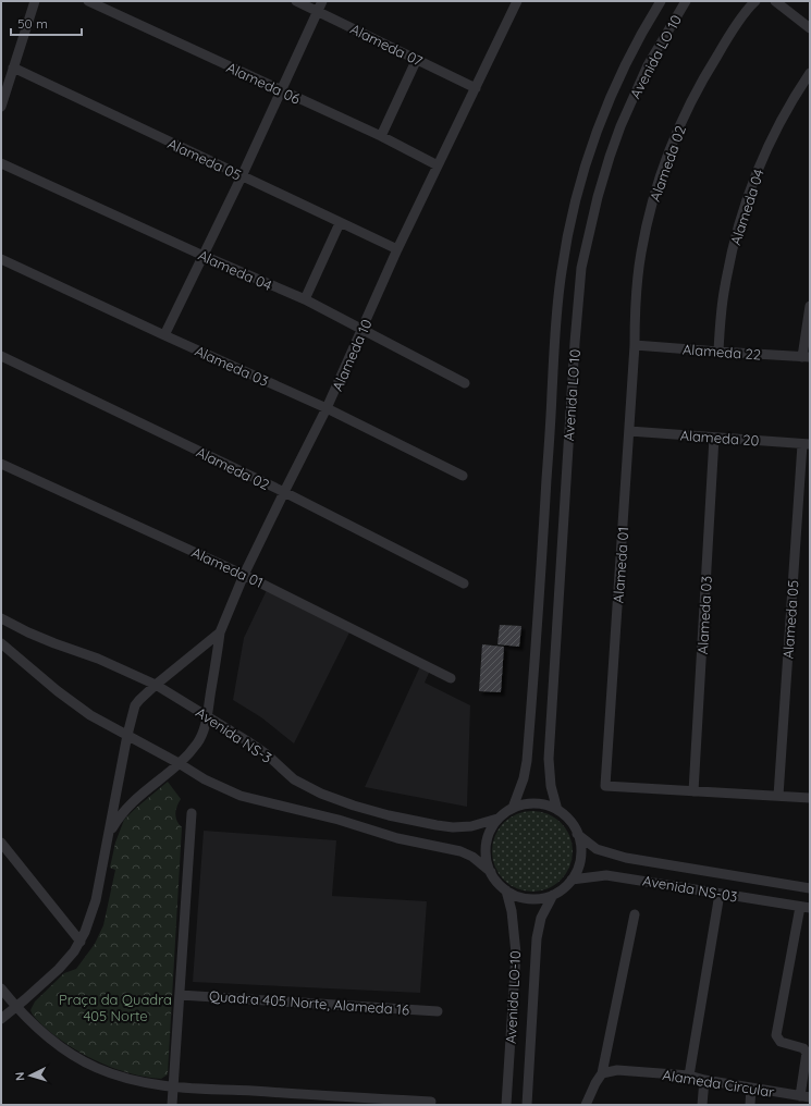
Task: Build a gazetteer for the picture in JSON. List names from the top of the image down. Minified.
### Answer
{"streets":{"street":["Alameda 07","Avenida LO 10","Alameda 06","Alameda 05","Alameda 02","Alameda 04","Alameda 22","Alameda 10","Alameda 03","Alameda 20","Alameda 01","Avenida NS-3","Avenida NS-03","Avenida LO-10","Quadra 405 Norte, Alameda 16","Alameda Circular"]},"crossings":[["Alameda 07","Alameda 10"],["Avenida LO 10","Avenida NS-3"],["Avenida LO 10","Avenida NS-03"],["Avenida LO 10","Avenida LO-10"],["Alameda 06","Alameda 10"],["Alameda 05","Alameda 10"],["Alameda 05","Alameda 20"],["Alameda 02","Alameda 22"],["Alameda 02","Alameda 10"],["Alameda 02","Alameda 01"],["Alameda 04","Alameda 22"],["Alameda 04","Alameda 10"],["Alameda 22","Alameda 01"],["Alameda 10","Alameda 03"],["Alameda 10","Alameda 01"],["Alameda 10","Avenida NS-3"],["Alameda 03","Alameda 20"],["Alameda 03","Alameda 01"],["Alameda 20","Alameda 01"],["Avenida NS-3","Avenida NS-03"],["Avenida NS-3","Avenida LO-10"],["Avenida NS-03","Avenida LO-10"]],"parks":["Praça da Quadra 405 Norte"],"scale_bar":"50 m","north":"left"}
